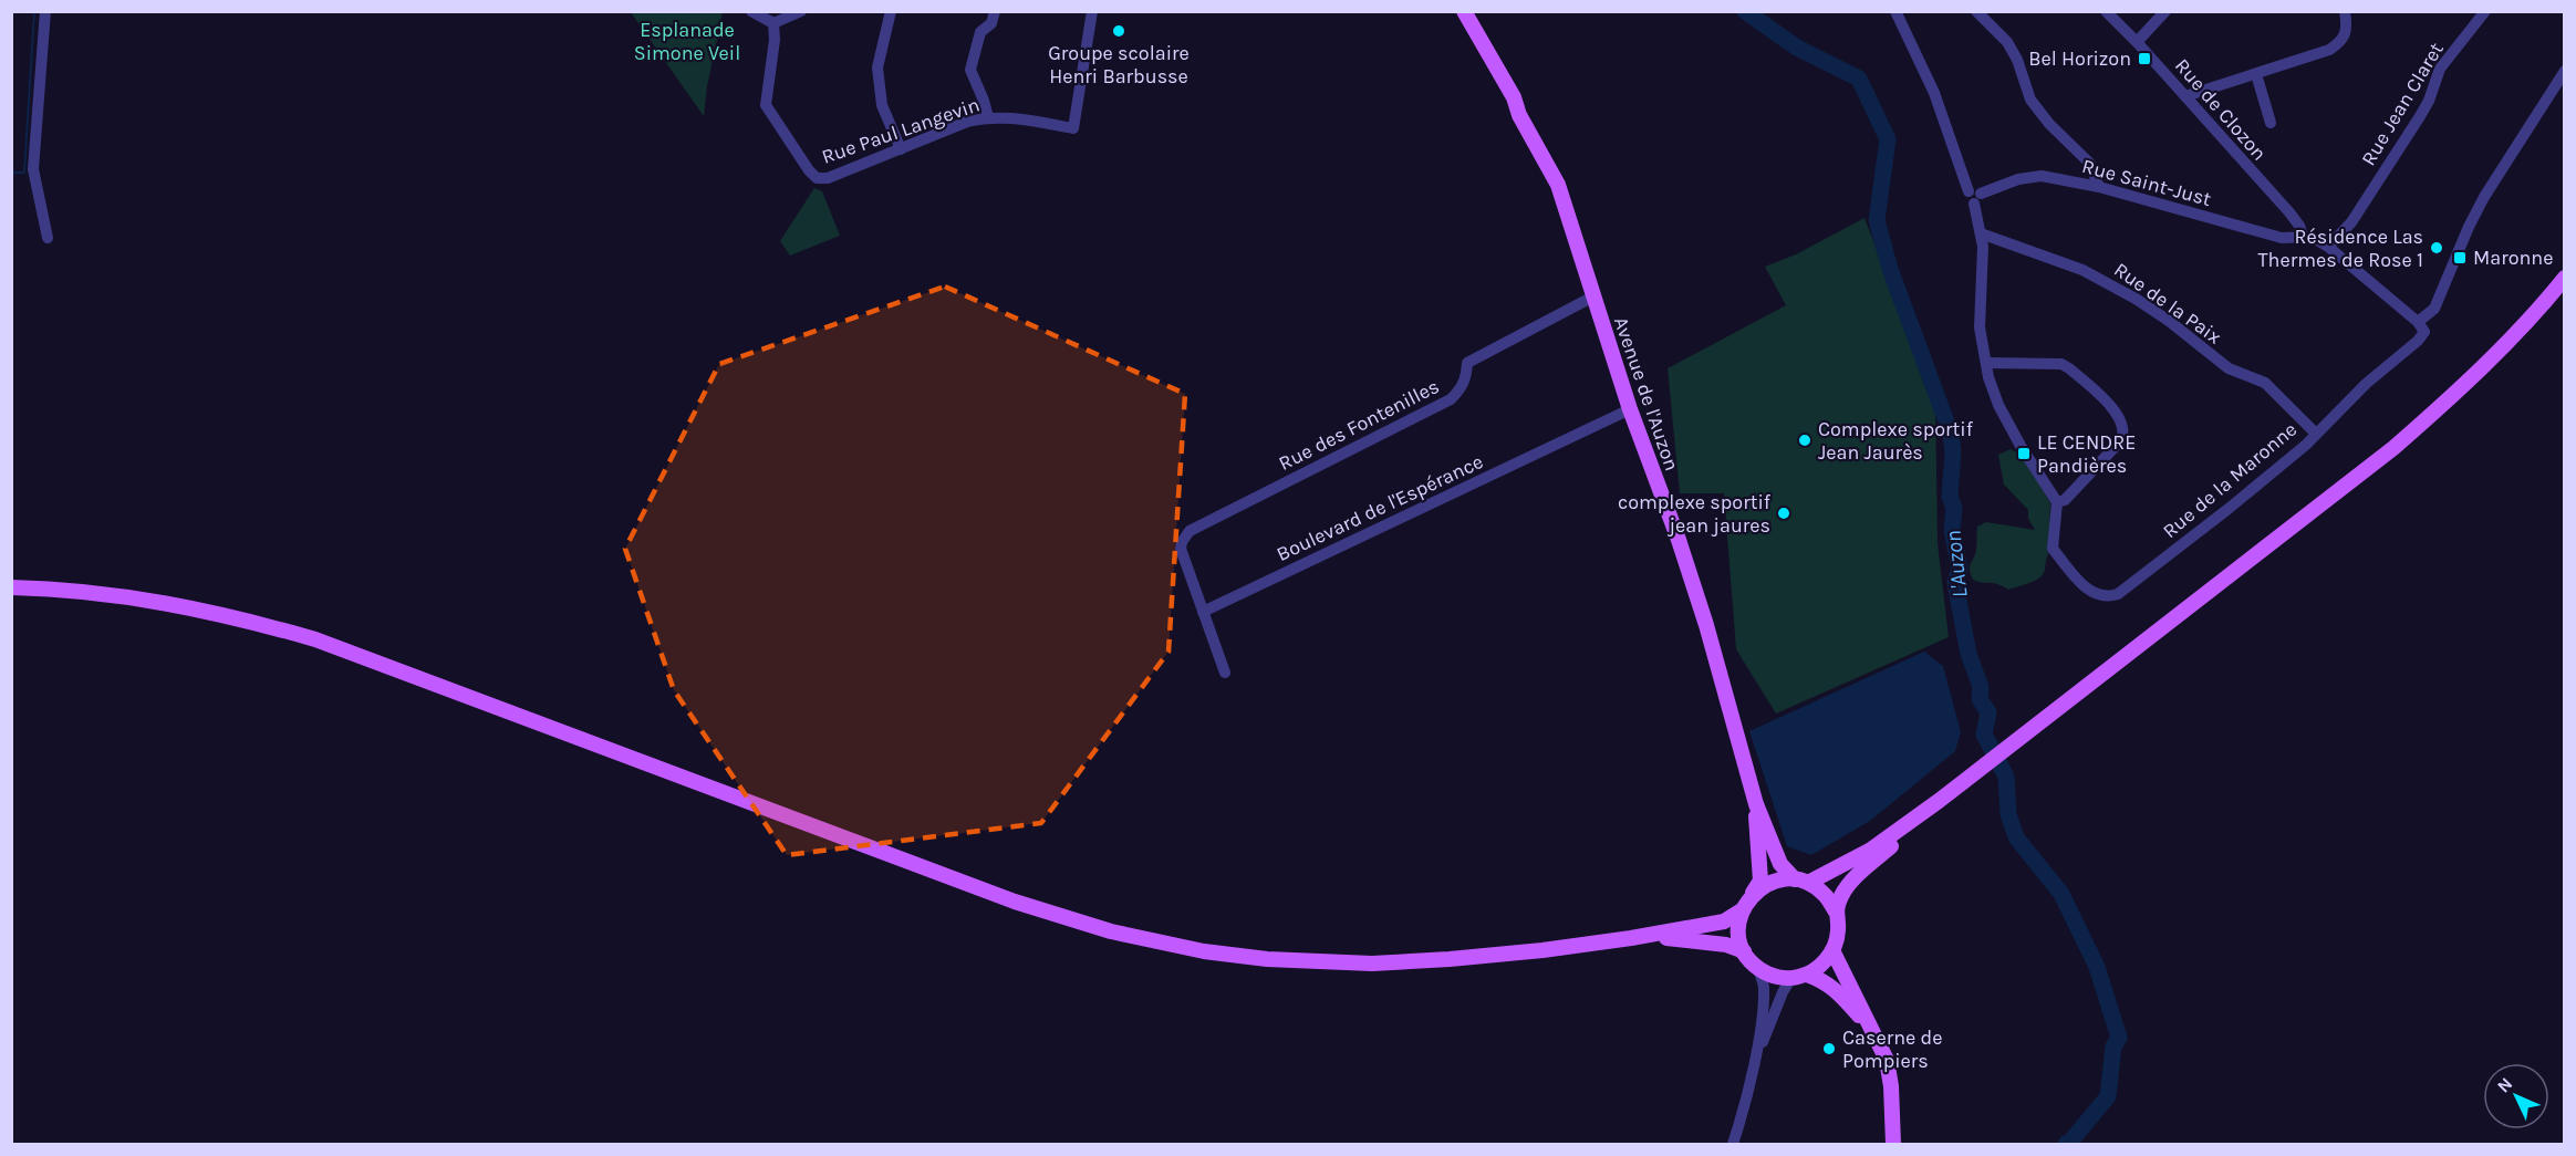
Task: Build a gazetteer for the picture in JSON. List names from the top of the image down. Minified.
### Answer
{"streets":{"main road":["Avenue de l'Auzon"],"street":["Rue Jean Claret","Rue de Clozon","Rue Paul Langevin","Rue Saint-Just","Rue de la Paix","Rue des Fontenilles","Rue de la Maronne","Boulevard de l'Espérance"]},"crossings":[["Rue de Clozon","Rue Saint-Just"],["Rue de la Paix","Rue de la Maronne"],["Avenue de l'Auzon","Rue des Fontenilles"],["Avenue de l'Auzon","Boulevard de l'Espérance"],["Rue des Fontenilles","Boulevard de l'Espérance"]],"water":["L'Auzon"],"parks":["Esplanade Simone Veil"],"places":{"other":["Groupe scolaire Henri Barbusse","Résidence Las Thermes de Rose 1","Complexe sportif Jean Jaurès","complexe sportif jean jaures","Caserne de Pompiers"],"transit":["Bel Horizon","Maronne","LE CENDRE Pandières"]},"north":"top left"}
